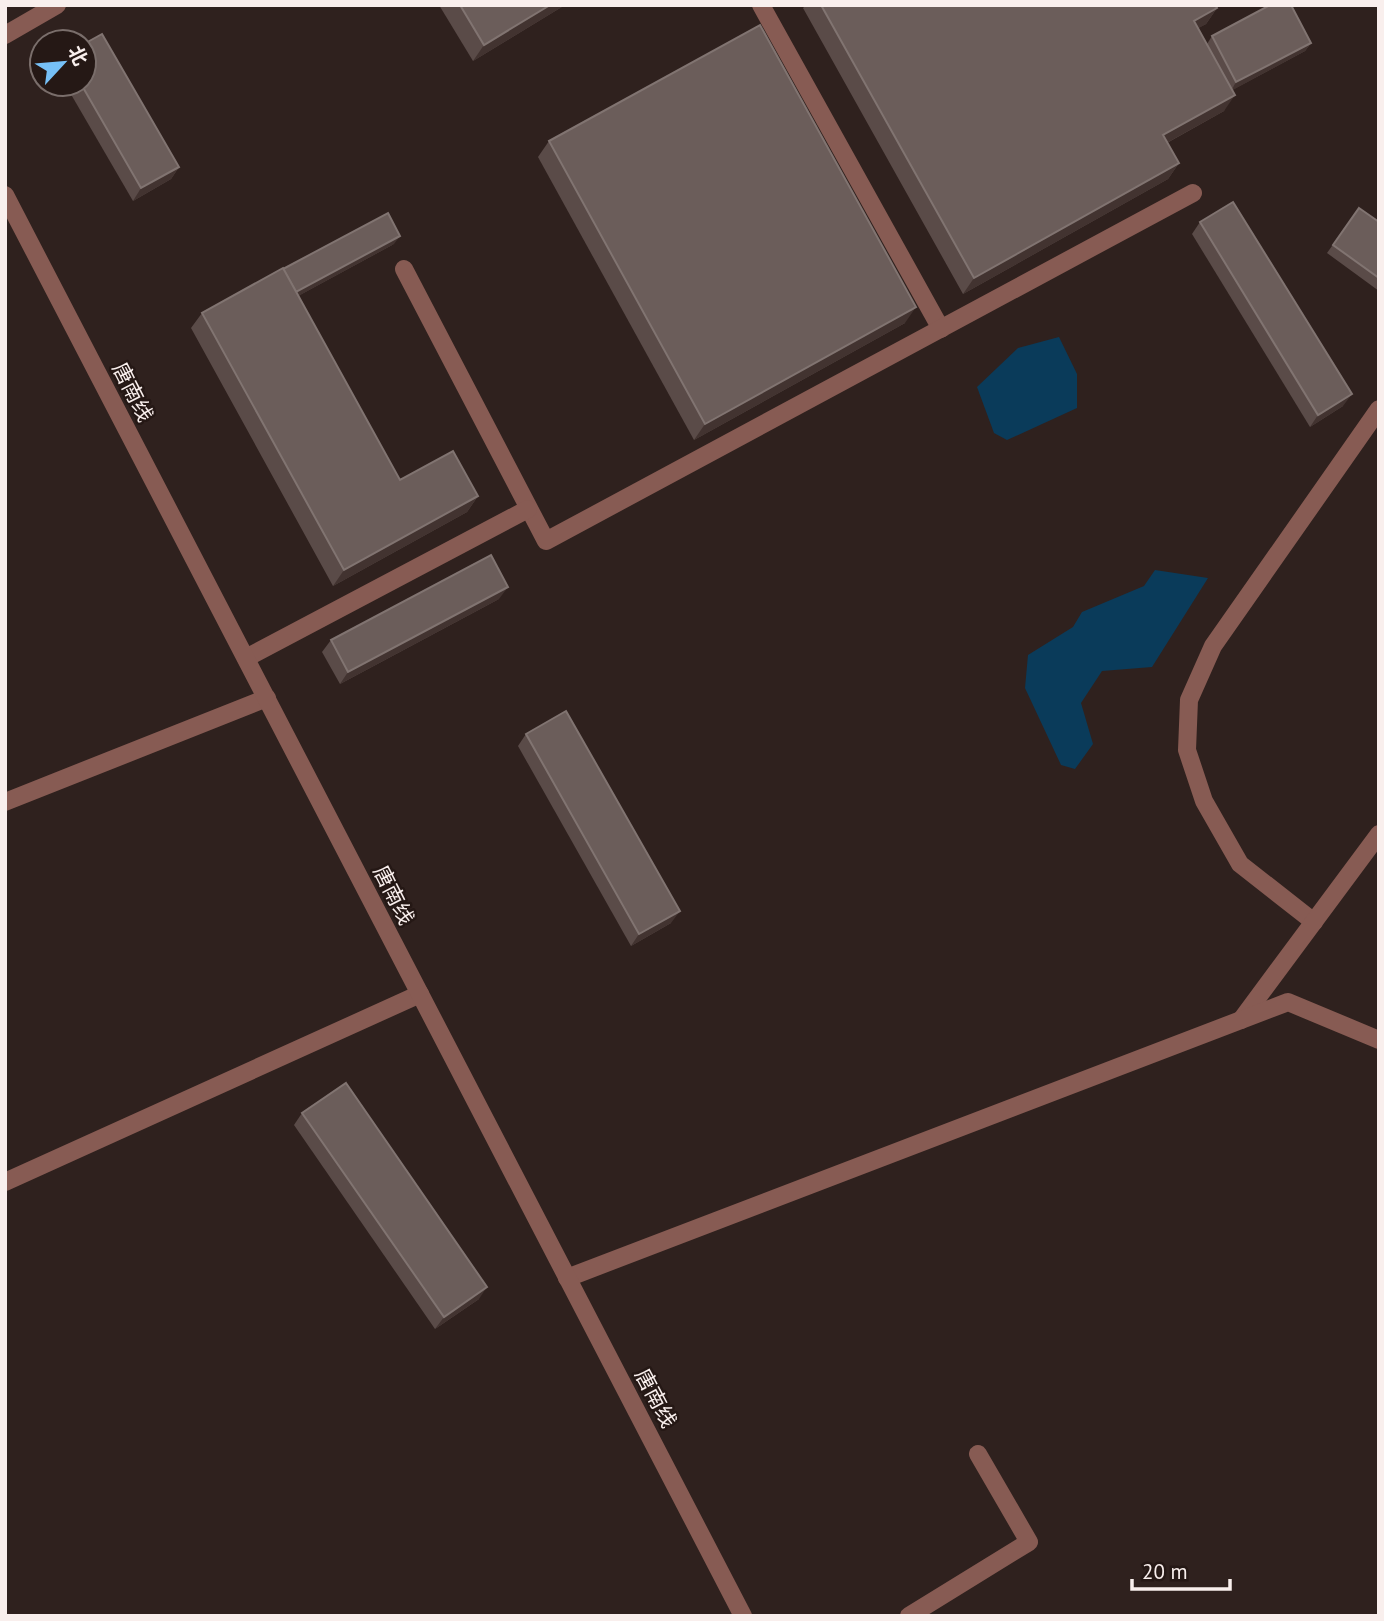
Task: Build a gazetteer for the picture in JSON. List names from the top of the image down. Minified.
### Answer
{"streets":{"street":["唐南线"]},"scale_bar":"20 m","north":"top right"}
